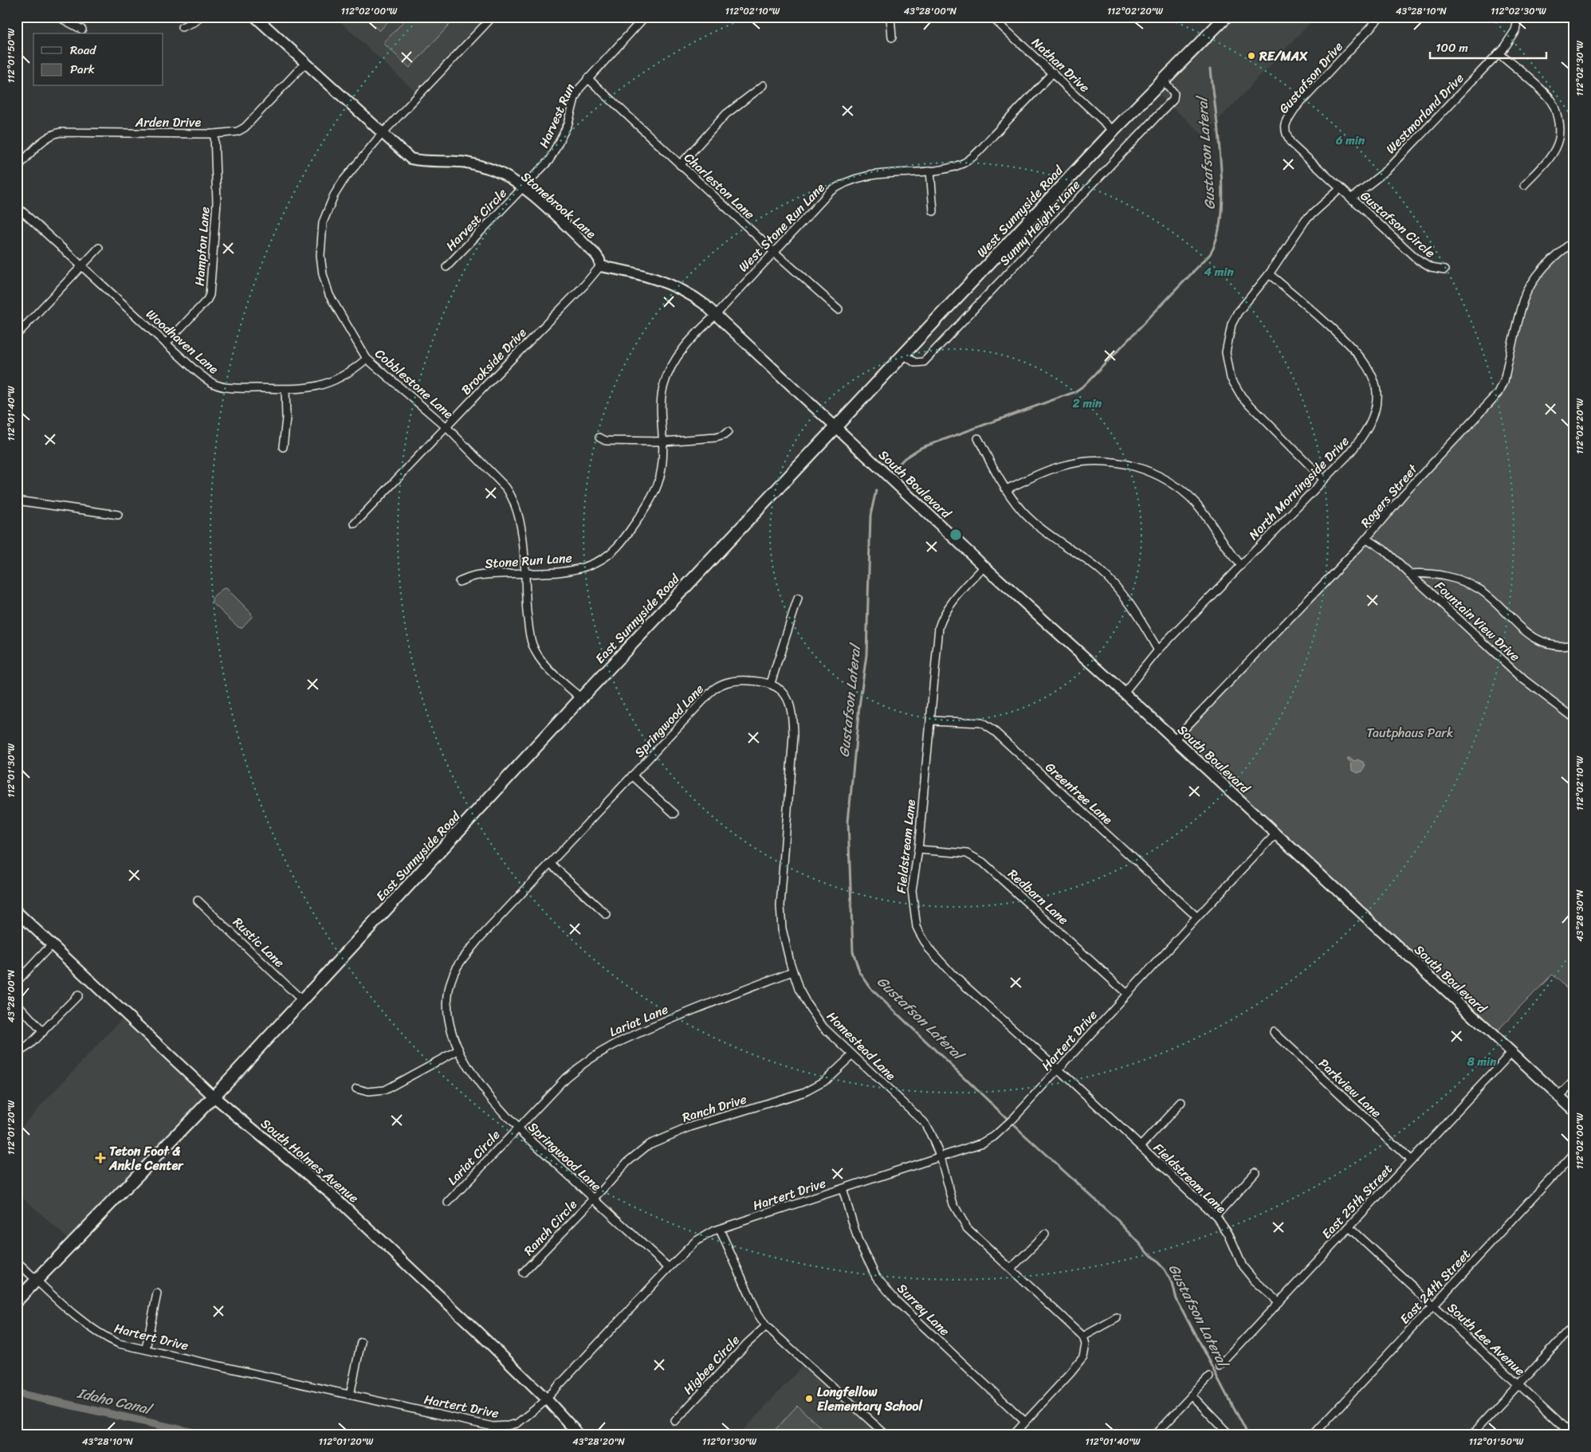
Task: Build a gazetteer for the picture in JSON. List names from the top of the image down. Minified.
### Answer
{"streets":{"main road":["West Sunnyside Road","East Sunnyside Road"],"street":["Nathan Drive","Gustafson Drive","Westmorland Drive","Harvest Run","Arden Drive","Charleston Lane","Stonebrook Lane","Harvest Circle","Sunny Heights Lane","Gustafson Circle","West Stone Run Lane","Hampton Lane","Woodhaven Lane","Brookside Drive","Cobblestone Lane","South Boulevard","North Morningside Drive","Rogers Street","Stone Run Lane","Fountain View Drive","Springwood Lane","Greentree Lane","Fieldstream Lane","Redbarn Lane","Rustic Lane","Lariat Lane","Hartert Drive","Homestead Lane","Parkview Lane","Ranch Drive","Lariat Circle","South Holmes Avenue","East 25th Street","Ranch Circle","East 24th Street","Surrey Lane","South Lee Avenue","Higbee Circle"]},"crossings":[["Nathan Drive","West Sunnyside Road"],["Nathan Drive","West Stone Run Lane"],["Gustafson Drive","Gustafson Circle"],["Westmorland Drive","Gustafson Circle"],["Harvest Run","Charleston Lane"],["Harvest Run","Stonebrook Lane"],["Harvest Run","Harvest Circle"],["Arden Drive","Stonebrook Lane"],["Arden Drive","Hampton Lane"],["Charleston Lane","West Stone Run Lane"],["Stonebrook Lane","Harvest Circle"],["Stonebrook Lane","Brookside Drive"],["Stonebrook Lane","Cobblestone Lane"],["West Sunnyside Road","Sunny Heights Lane"],["West Sunnyside Road","South Boulevard"],["West Sunnyside Road","East Sunnyside Road"],["West Stone Run Lane","Stone Run Lane"],["Hampton Lane","Woodhaven Lane"],["Woodhaven Lane","Cobblestone Lane"],["Brookside Drive","Cobblestone Lane"],["Cobblestone Lane","Stone Run Lane"],["Cobblestone Lane","East Sunnyside Road"],["South Boulevard","North Morningside Drive"],["South Boulevard","Rogers Street"],["South Boulevard","East Sunnyside Road"],["South Boulevard","Fieldstream Lane"],["South Boulevard","Hartert Drive"],["South Boulevard","East 25th Street"],["Rogers Street","Fountain View Drive"],["East Sunnyside Road","Rustic Lane"],["East Sunnyside Road","Hartert Drive"],["East Sunnyside Road","South Holmes Avenue"],["Springwood Lane","Lariat Lane"],["Springwood Lane","Hartert Drive"],["Springwood Lane","Homestead Lane"],["Springwood Lane","Ranch Drive"],["Springwood Lane","Lariat Circle"],["Springwood Lane","Ranch Circle"],["Greentree Lane","Fieldstream Lane"],["Greentree Lane","Hartert Drive"],["Fieldstream Lane","Redbarn Lane"],["Fieldstream Lane","Hartert Drive"],["Fieldstream Lane","East 25th Street"],["Redbarn Lane","Hartert Drive"],["Lariat Lane","Homestead Lane"],["Lariat Lane","Lariat Circle"],["Hartert Drive","Homestead Lane"],["Hartert Drive","South Holmes Avenue"],["Hartert Drive","Surrey Lane"],["Homestead Lane","Ranch Drive"],["Parkview Lane","East 25th Street"],["Ranch Drive","Ranch Circle"],["East 25th Street","South Lee Avenue"],["East 24th Street","South Lee Avenue"]],"water":["Gustafson Lateral","Idaho Canal"],"parks":["Tautphaus Park"],"places":{"other":["RE/MAX","Longfellow Elementary School"],"health":["Teton Foot & Ankle Center"]},"legend":["Road","Park"],"scale_bar":"100 m","coordinates":["112°02'00\"W","112°02'10\"W","43°28'00\"N","112°02'20\"W","43°28'10\"N","112°02'30\"W","112°01'50\"W","112°01'40\"W","112°01'30\"W","43°28'30\"N","112°01'20\"W","43°28'20\"N"],"rings":["6 min","4 min","2 min","8 min"]}
